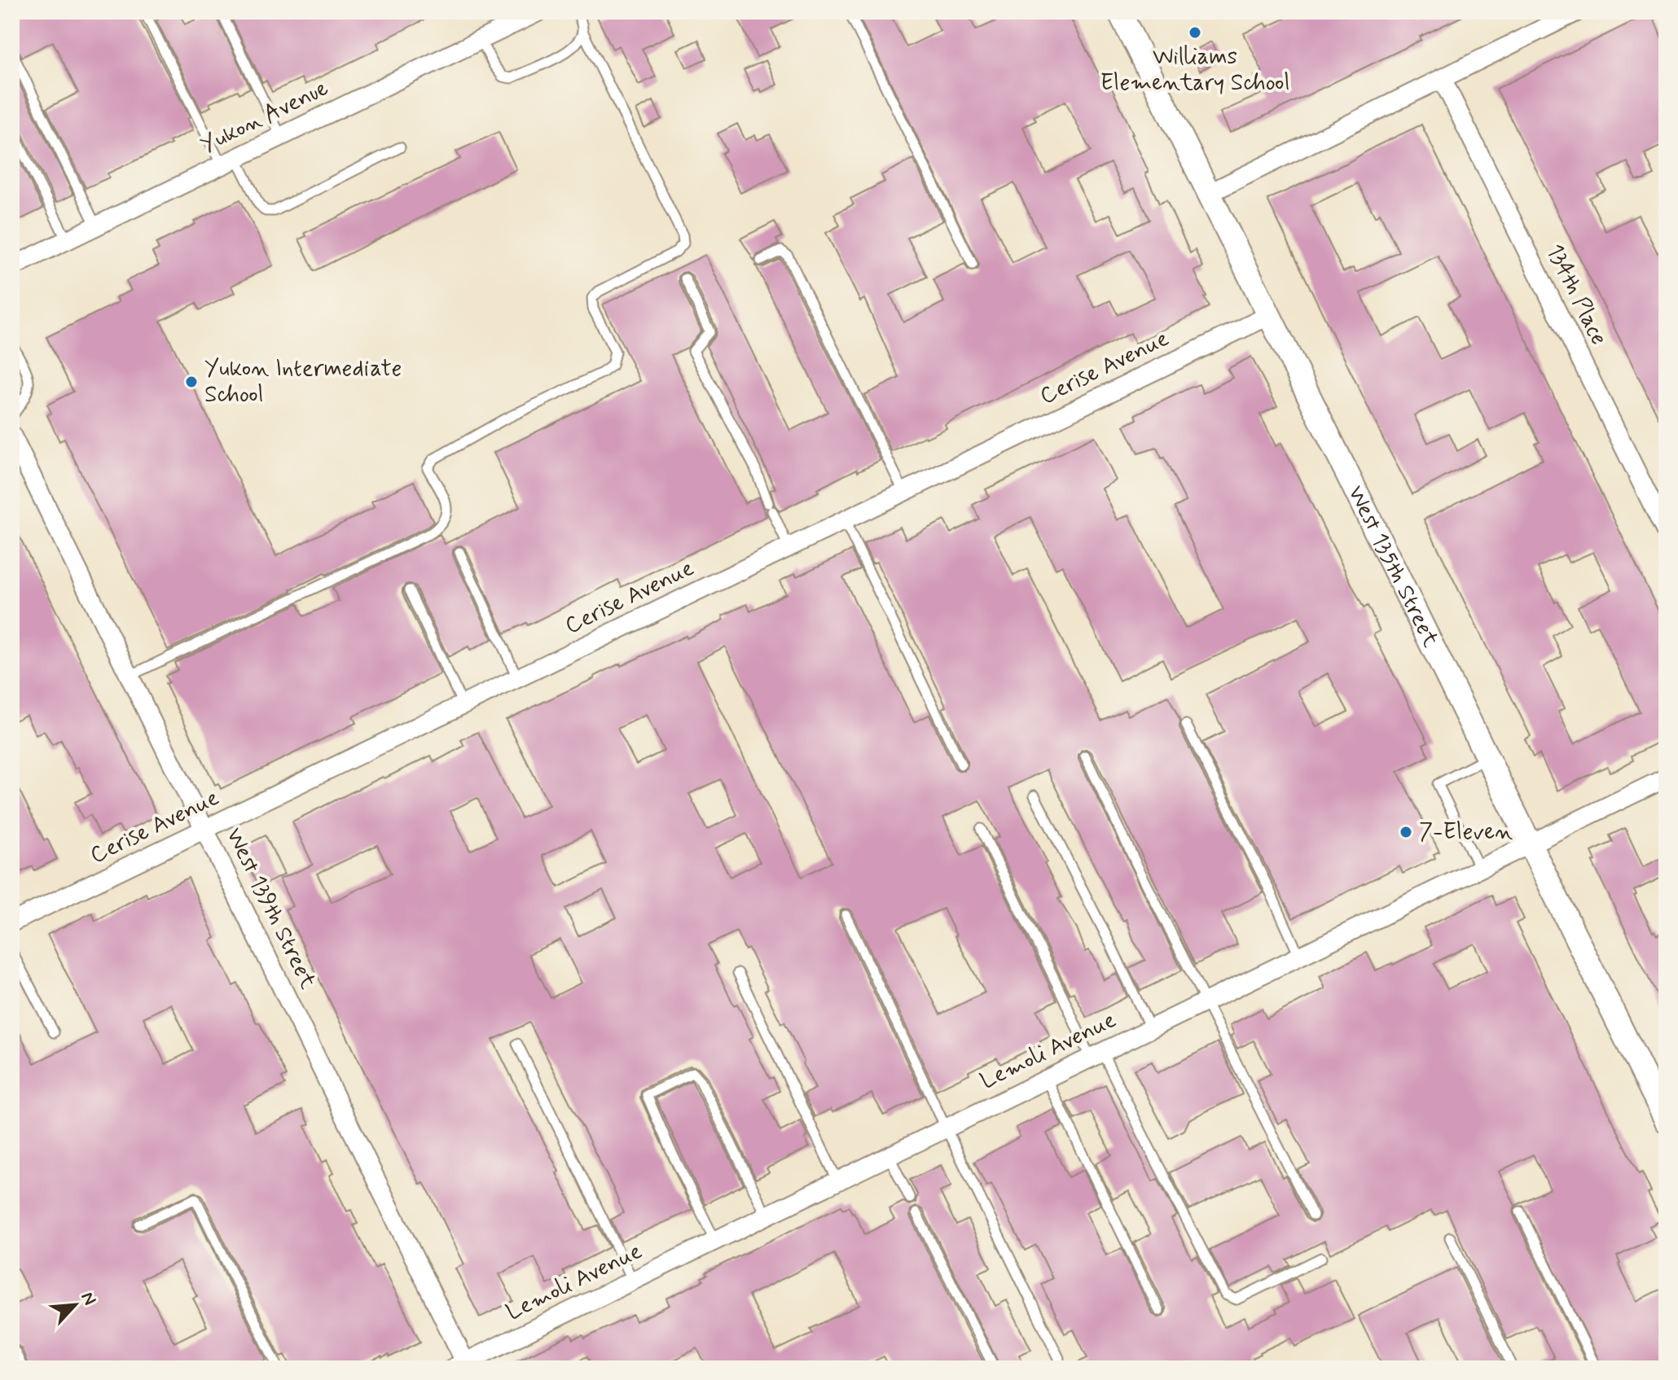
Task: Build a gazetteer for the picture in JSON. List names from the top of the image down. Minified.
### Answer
{"streets":{"street":["Yukon Avenue","134th Place","Cerise Avenue","West 135th Street","West 139th Street","Lemoli Avenue"]},"crossings":[["Cerise Avenue","West 135th Street"],["Cerise Avenue","West 139th Street"],["West 135th Street","Lemoli Avenue"],["West 139th Street","Lemoli Avenue"]],"places":["Williams Elementary School","Yukon Intermediate School","7-Eleven"],"north":"top right"}
